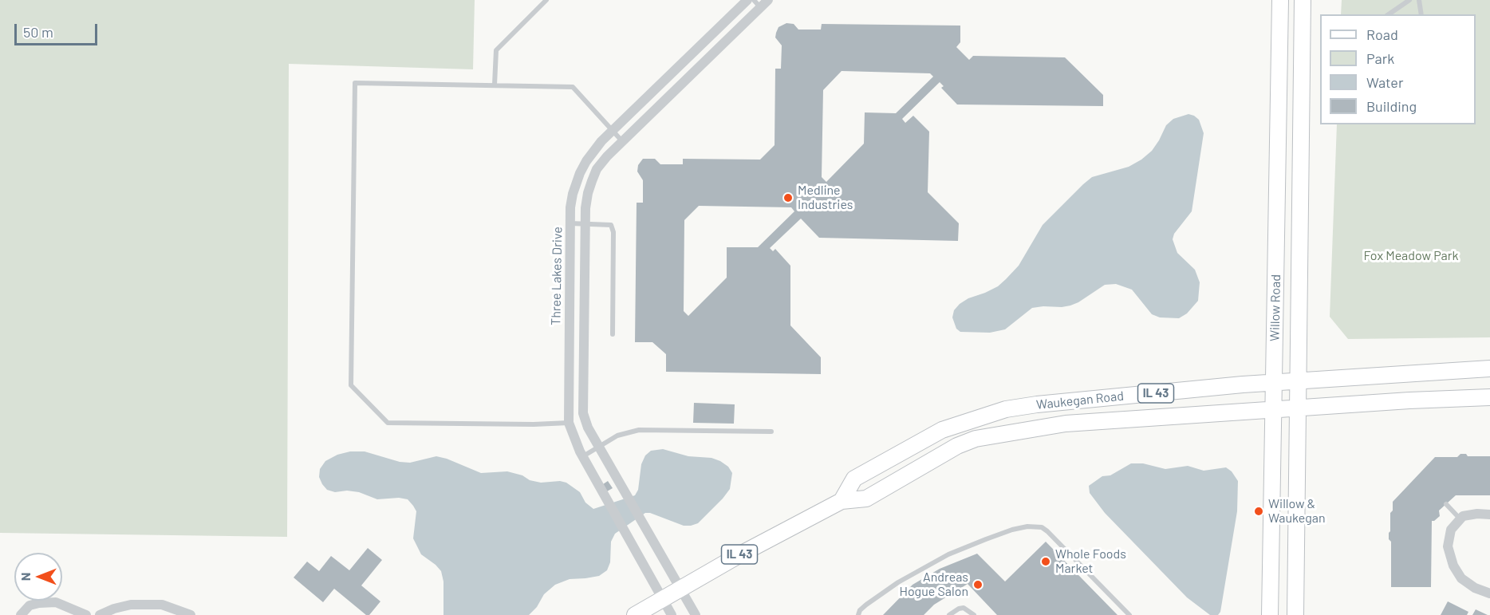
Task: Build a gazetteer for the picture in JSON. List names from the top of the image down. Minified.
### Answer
{"streets":{"main road":["Willow Road","IL 43","Waukegan Road"],"street":["Three Lakes Drive"]},"crossings":[["Three Lakes Drive","Waukegan Road"],["Willow Road","Waukegan Road"]],"parks":["Fox Meadow Park"],"places":["Medline Industries","Willow & Waukegan","Whole Foods Market","Andreas Hogue Salon"],"legend":["Road","Park","Water","Building"],"scale_bar":"50 m","north":"left"}
